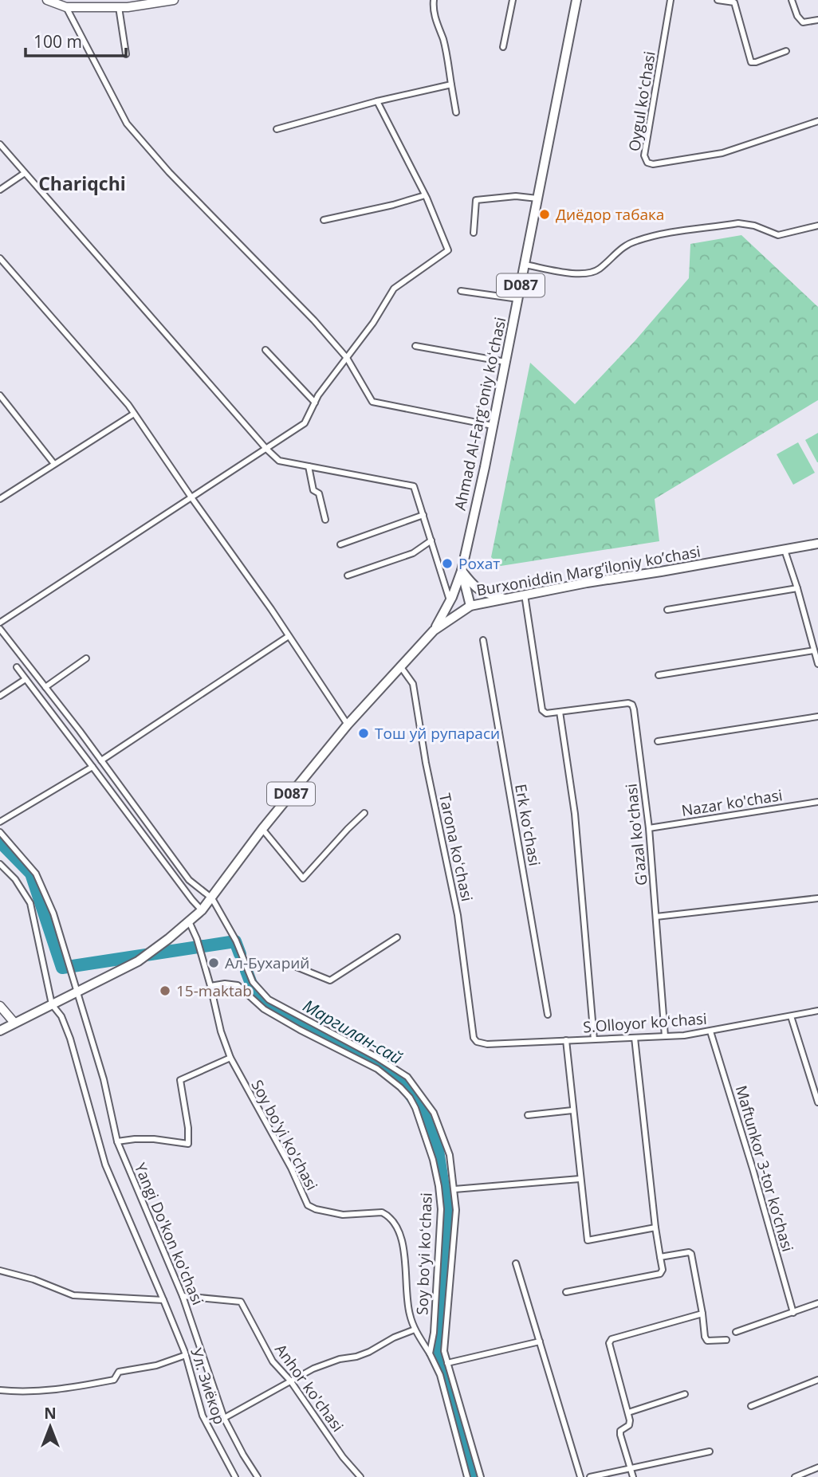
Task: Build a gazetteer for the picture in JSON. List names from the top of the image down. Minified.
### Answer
{"streets":{"main road":["D087","Ahmad Al-Fargʻoniy koʻchasi","Burxoniddin Marg’iloniy ko’chasi"],"street":["Oygul koʻchasi","Nazar ko'chasi","Erk koʻchasi","G'azal ko'chasi","Tarona koʻchasi","S.Olloyor koʻchasi","Soy bo'yi ko'chasi","Maftunkor 3-tor koʼchasi","Yangi Do'kon ko'chasi","Soy boʻyi koʻchasi","Ул. Зиёкор","Anhor ko'chasi"]},"crossings":[["D087","Ahmad Al-Fargʻoniy koʻchasi"],["D087","Burxoniddin Marg’iloniy ko’chasi"],["Burxoniddin Marg’iloniy ko’chasi","Tarona koʻchasi"],["Burxoniddin Marg’iloniy ko’chasi","Yangi Do'kon ko'chasi"],["Burxoniddin Marg’iloniy ko’chasi","Soy boʻyi koʻchasi"],["Burxoniddin Marg’iloniy ko’chasi","Ул. Зиёкор"],["Nazar ko'chasi","G'azal ko'chasi"],["G'azal ko'chasi","S.Olloyor koʻchasi"],["Tarona koʻchasi","S.Olloyor koʻchasi"],["S.Olloyor koʻchasi","Maftunkor 3-tor koʼchasi"],["Soy bo'yi ko'chasi","Soy boʻyi koʻchasi"],["Yangi Do'kon ko'chasi","Anhor ko'chasi"]],"districts":["Chariqchi"],"water":["Маргилан-сай"],"places":["Диёдор табака","Рохат","Тош уй рупараси","Ал-Бухарий","15-maktab"],"scale_bar":"100 m","north":"top"}
